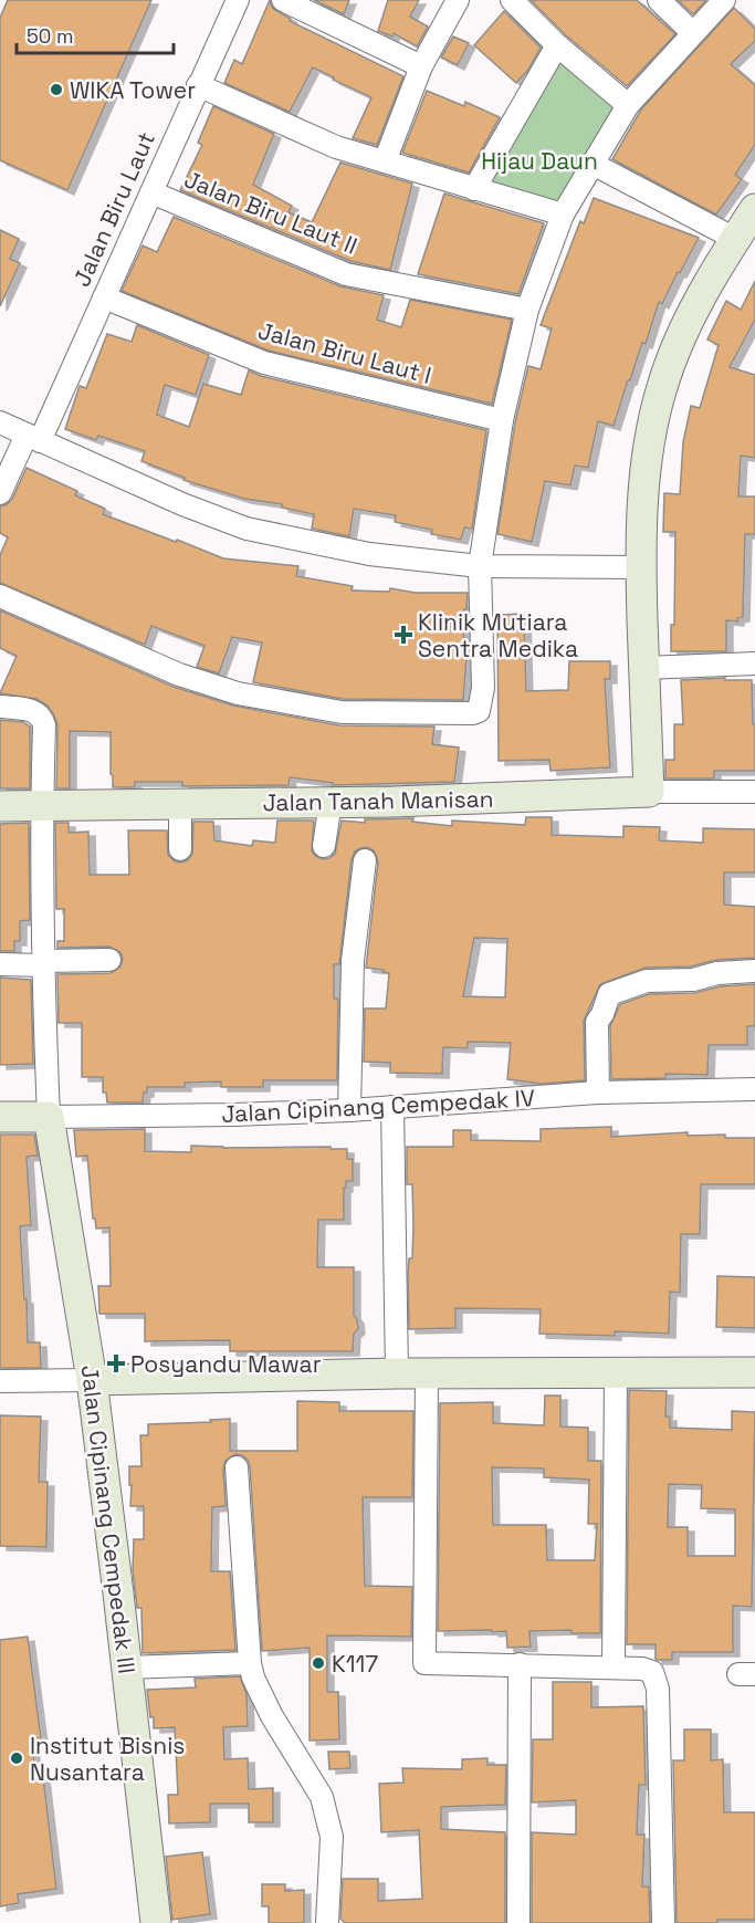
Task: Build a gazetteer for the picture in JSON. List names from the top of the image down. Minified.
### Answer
{"streets":{"street":["Jalan Biru Laut","Jalan Biru Laut II","Jalan Biru Laut I","Jalan Tanah Manisan","Jalan Cipinang Cempedak IV","Jalan Cipinang Cempedak III"]},"crossings":[["Jalan Biru Laut","Jalan Biru Laut II"],["Jalan Biru Laut","Jalan Biru Laut I"],["Jalan Cipinang Cempedak IV","Jalan Cipinang Cempedak III"]],"parks":["Hijau Daun"],"places":{"other":["WIKA Tower","K117","Institut Bisnis Nusantara"],"health":["Klinik Mutiara Sentra Medika","Posyandu Mawar"]},"scale_bar":"50 m"}
